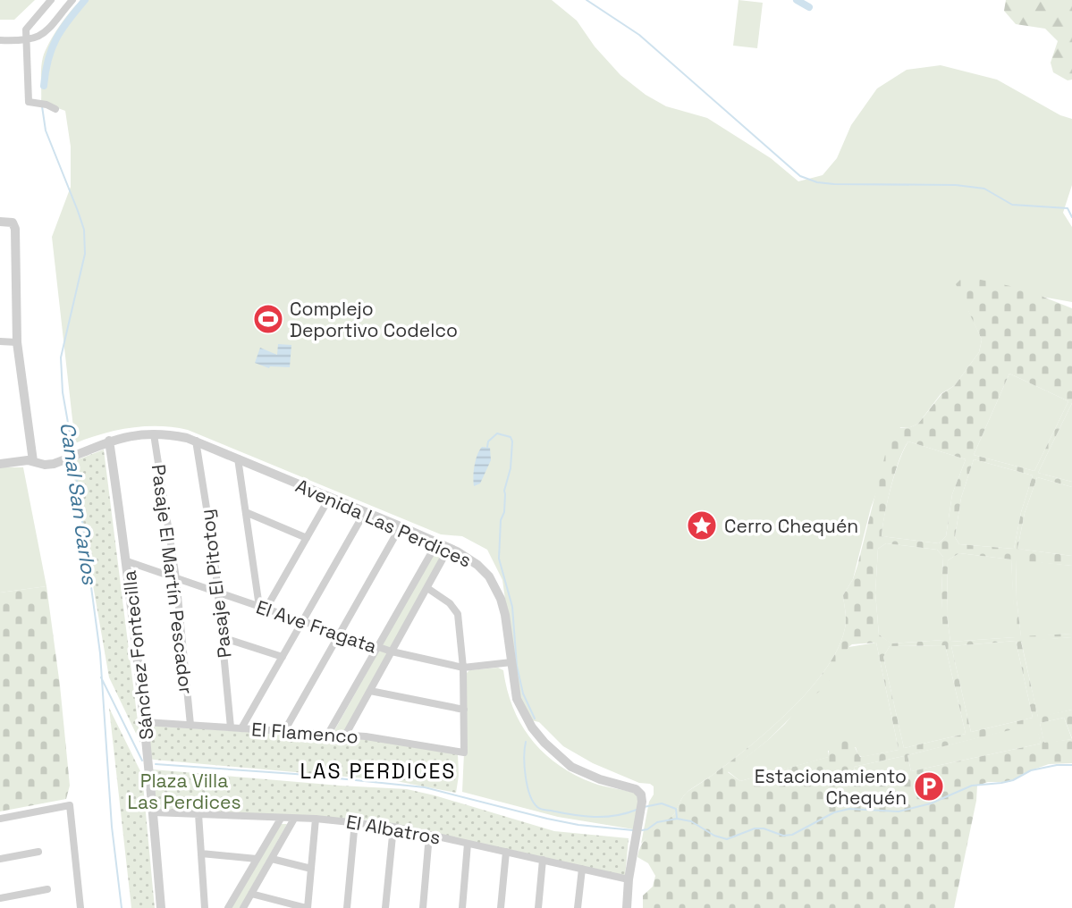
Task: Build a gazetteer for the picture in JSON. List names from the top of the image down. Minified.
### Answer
{"streets":{"street":["Avenida Las Perdices","Pasaje El Martín Pescador","Pasaje El Pitotoy","El Ave Fragata","Sánchez Fontecilla","El Flamenco","El Albatros"]},"crossings":[["Avenida Las Perdices","Pasaje El Martín Pescador"],["Avenida Las Perdices","Pasaje El Pitotoy"],["Avenida Las Perdices","El Ave Fragata"],["Avenida Las Perdices","Sánchez Fontecilla"],["Avenida Las Perdices","El Albatros"],["Pasaje El Martín Pescador","El Ave Fragata"],["Pasaje El Martín Pescador","El Flamenco"],["Pasaje El Pitotoy","El Ave Fragata"],["Pasaje El Pitotoy","El Flamenco"],["El Ave Fragata","Sánchez Fontecilla"],["Sánchez Fontecilla","El Flamenco"],["Sánchez Fontecilla","El Albatros"]],"districts":["LAS PERDICES"],"water":["Canal San Carlos"],"parks":["Plaza Villa Las Perdices"],"places":{"sports":["Complejo Deportivo Codelco"],"place":["Cerro Chequén"],"parking":["Estacionamiento Chequén"]}}
